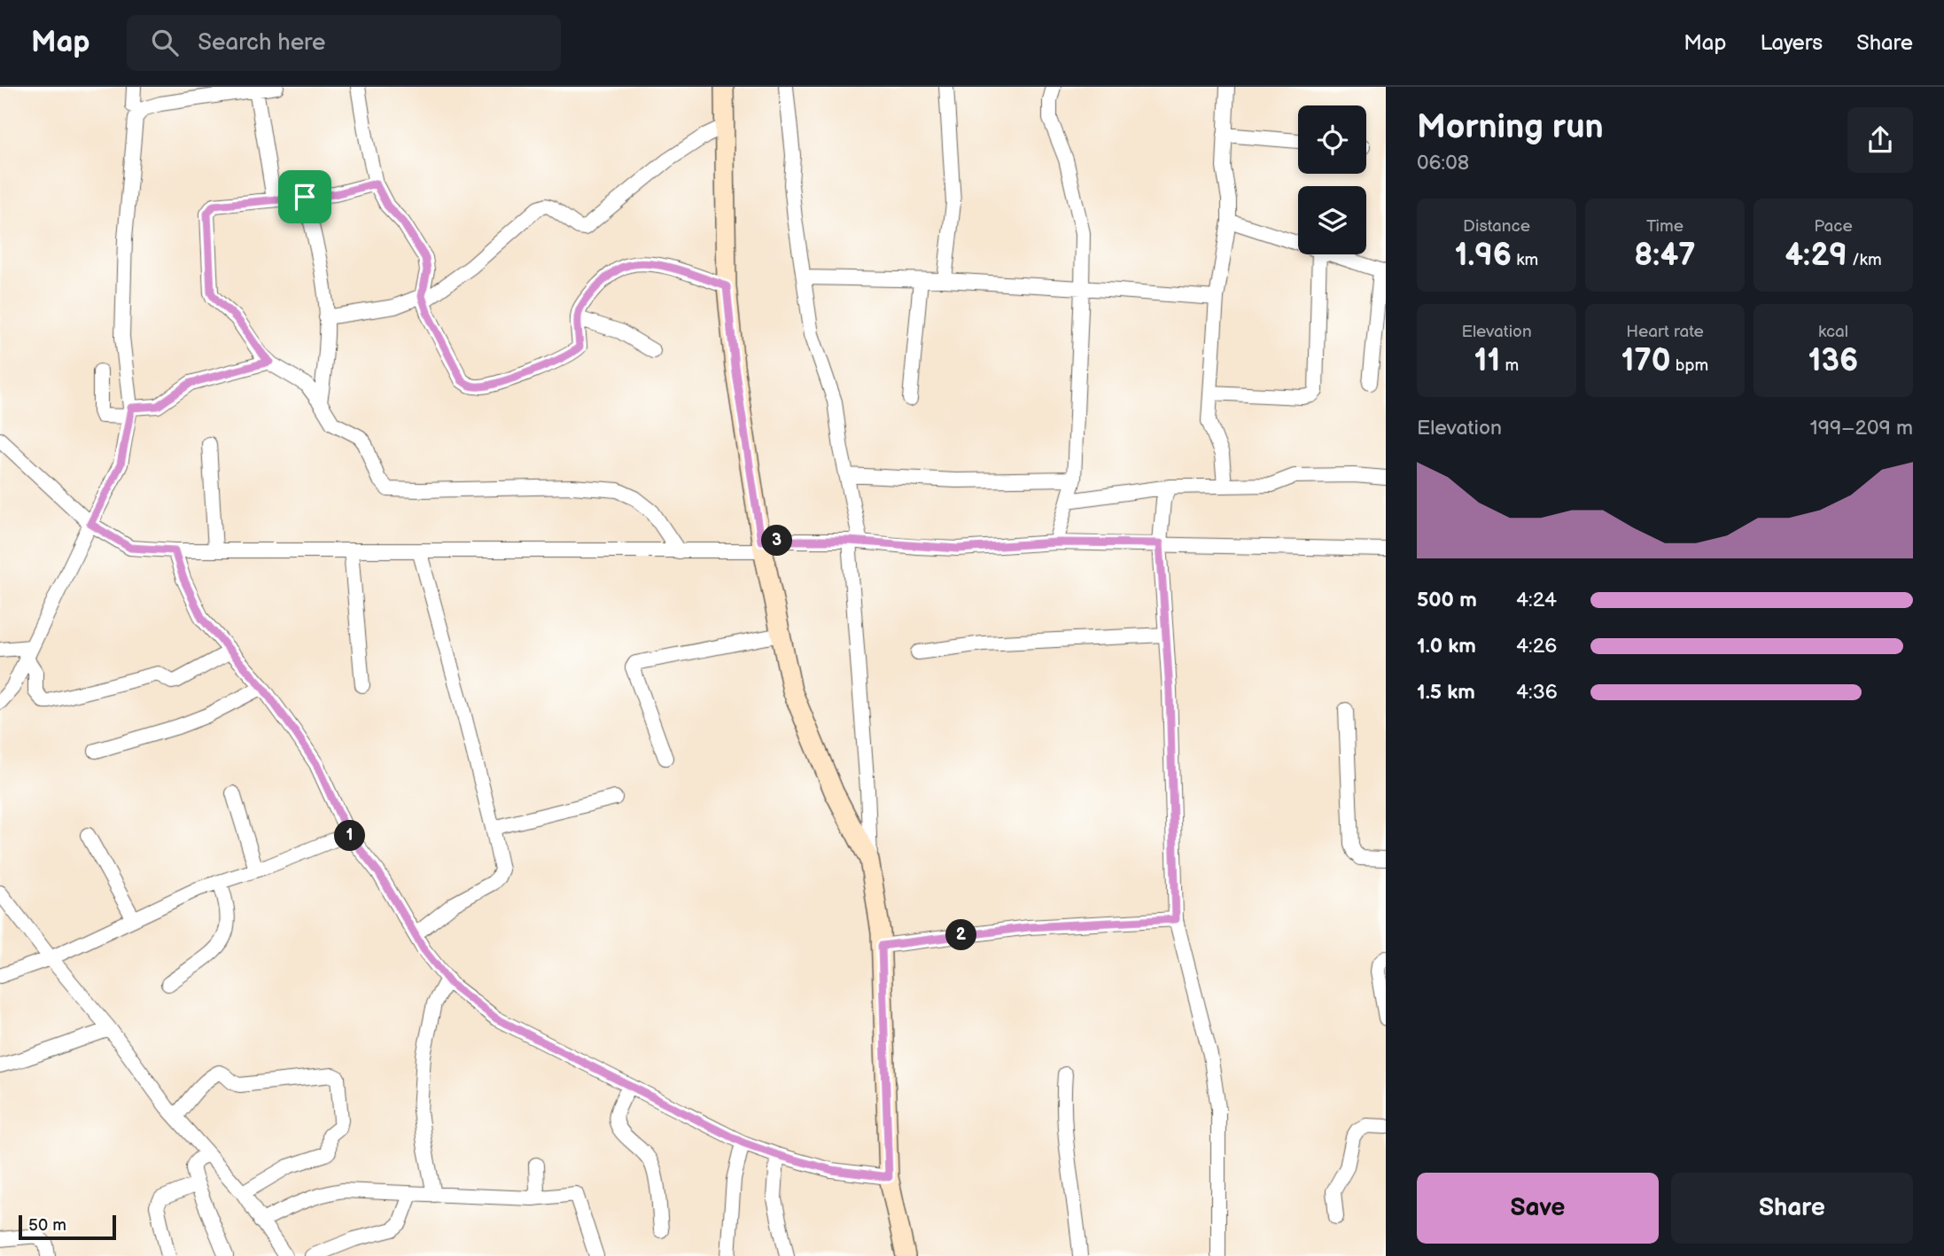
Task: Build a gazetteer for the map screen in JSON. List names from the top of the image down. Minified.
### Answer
{"scale_bar":"50 m","page":{"header":"Map","search":"Search here","nav":["Map","Layers","Share"],"heading":["Morning run","06:08"],"stats":[["Distance","1.96 km"],["Time","8:47"],["Pace","4:29 /km"],["Elevation","11 m"],["Heart rate","170 bpm"],["kcal","136"]],"chart":["Elevation","199–209 m"],"pins":["3","1","2"],"list":[{"name":"500 m","note":"4:24"},{"name":"1.0 km","note":"4:26"},{"name":"1.5 km","note":"4:36"}],"buttons":["Save","Share"],"scale":"50 m"}}
